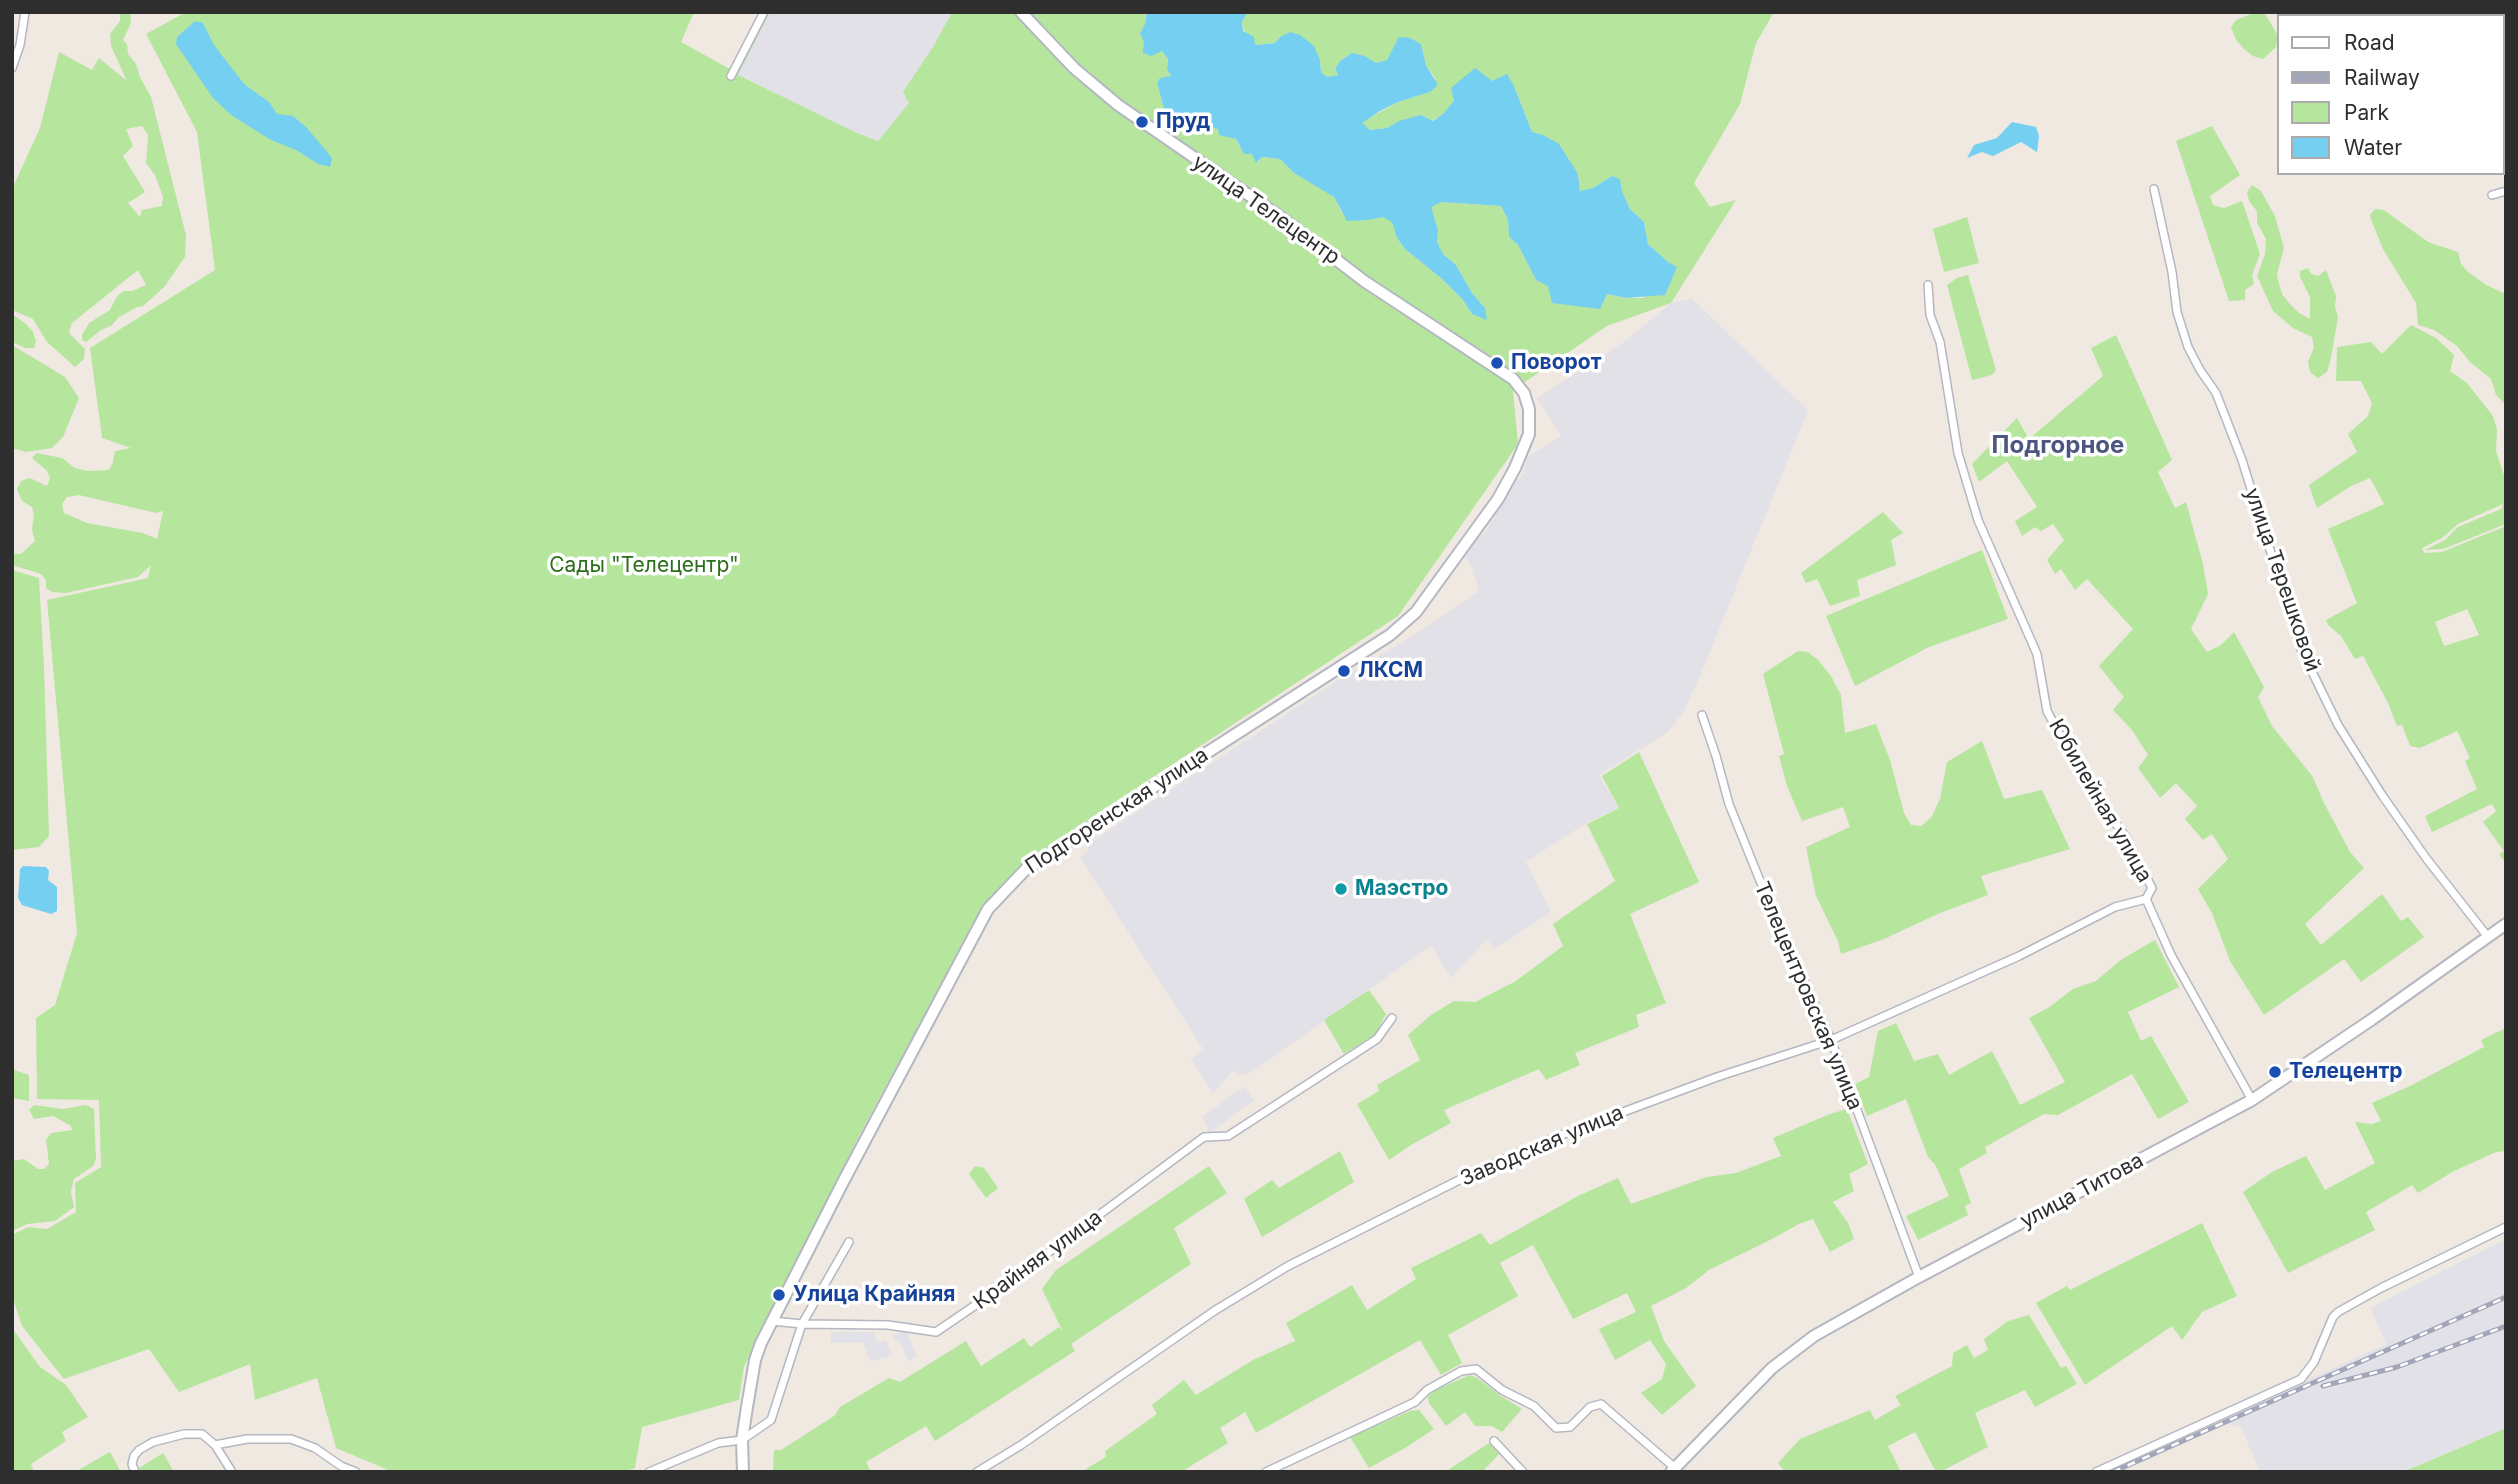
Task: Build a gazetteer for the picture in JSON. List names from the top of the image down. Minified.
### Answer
{"streets":{"street":["улица Телецентр","улица Терешковой","Юбилейная улица","Подгоренская улица","Телецентровская улица","Заводская улица","улица Титова","Крайняя улица"]},"crossings":[["улица Телецентр","Подгоренская улица"],["улица Терешковой","улица Титова"],["Юбилейная улица","Заводская улица"],["Юбилейная улица","улица Титова"],["Подгоренская улица","Крайняя улица"],["Телецентровская улица","Заводская улица"],["Телецентровская улица","улица Титова"]],"districts":["Подгорное"],"parks":["Сады \"Телецентр\""],"places":["Пруд","Поворот","ЛКСМ","Маэстро","Телецентр","Улица Крайняя"],"legend":["Road","Railway","Park","Water"]}
